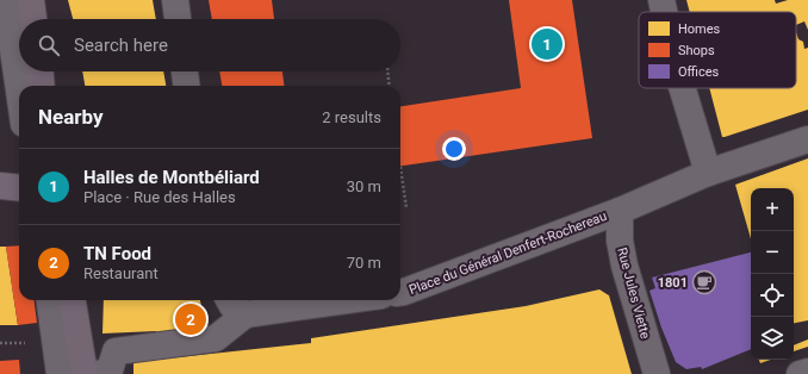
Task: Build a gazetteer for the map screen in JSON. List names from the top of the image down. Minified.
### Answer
{"streets":{"street":["Place du Général Denfert-Rochereau","Rue Jules Viette"]},"crossings":[["Place du Général Denfert-Rochereau","Rue Jules Viette"]],"places":{"cafe":["1801"]},"legend":["Homes","Shops","Offices"],"page":{"search":"Search here","pins":["1","2"],"heading":["Nearby","2 results"],"list":[{"mark":"1","name":"Halles de Montbéliard","note":"Place · Rue des Halles","value":"30 m"},{"mark":"2","name":"TN Food","note":"Restaurant","value":"70 m"}],"map_buttons":["+","−"]}}
